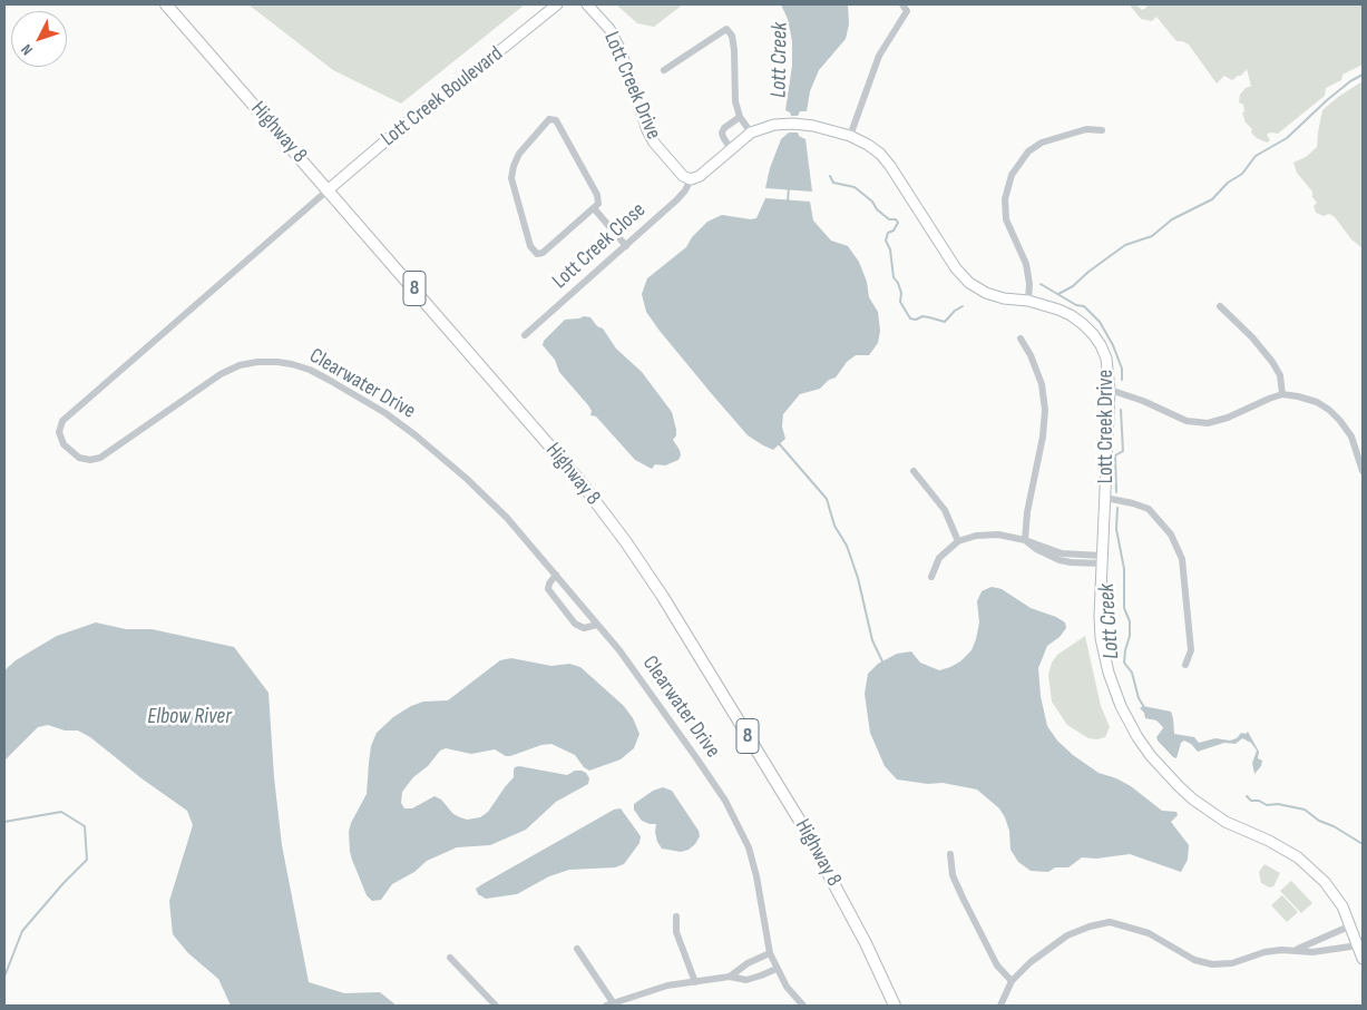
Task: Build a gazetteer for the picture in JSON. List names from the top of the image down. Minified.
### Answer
{"streets":{"main road":["Highway 8","8"],"street":["Lott Creek Drive","Lott Creek Boulevard","Lott Creek Close","Clearwater Drive"]},"crossings":[["Lott Creek Drive","Lott Creek Close"],["Lott Creek Boulevard","Highway 8"],["Lott Creek Boulevard","Clearwater Drive"],["Highway 8","Clearwater Drive"]],"water":["Lott Creek","Elbow River"],"north":"bottom left"}
